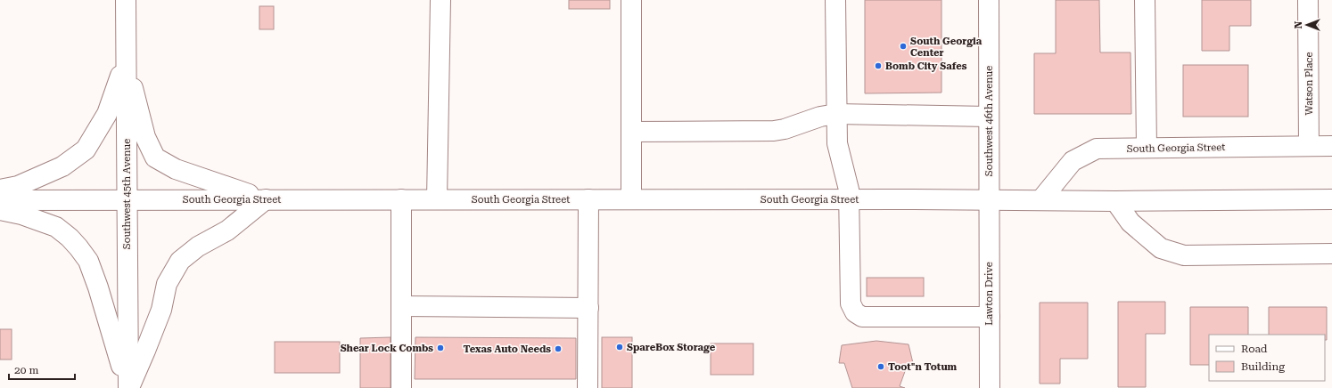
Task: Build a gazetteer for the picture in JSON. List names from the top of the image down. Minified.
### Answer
{"streets":{"main road":["Watson Place","Southwest 46th Avenue","South Georgia Street","Southwest 45th Avenue","Lawton Drive"]},"crossings":[["Watson Place","South Georgia Street"],["Southwest 46th Avenue","South Georgia Street"],["Southwest 46th Avenue","Lawton Drive"],["South Georgia Street","Southwest 45th Avenue"],["South Georgia Street","Lawton Drive"]],"places":["South Georgia Center","Bomb City Safes","SpareBox Storage","Shear Lock Combs","Texas Auto Needs","Toot\"n Totum"],"legend":["Road","Building"],"scale_bar":"20 m","north":"left"}
